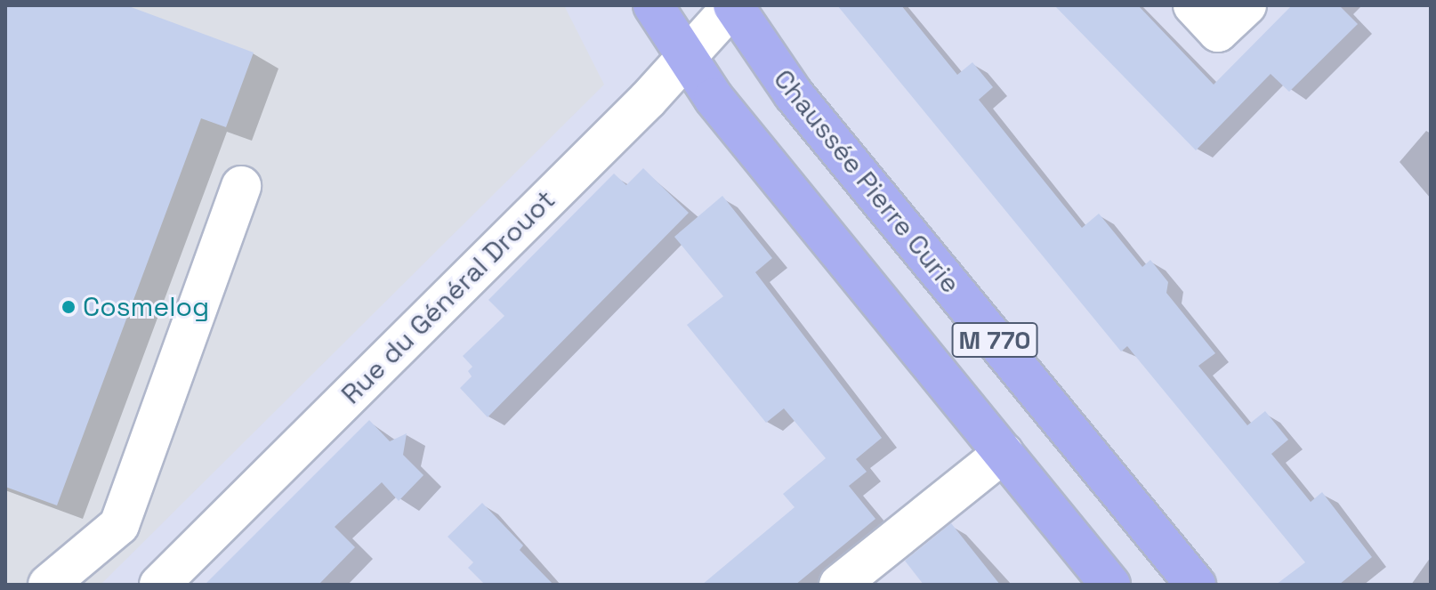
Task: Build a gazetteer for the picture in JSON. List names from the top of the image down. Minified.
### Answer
{"streets":{"main road":["Chaussée Pierre Curie","M 770"],"street":["Rue du Général Drouot"]},"crossings":[["Chaussée Pierre Curie","Rue du Général Drouot"],["Rue du Général Drouot","M 770"]],"places":["Cosmelog"]}
